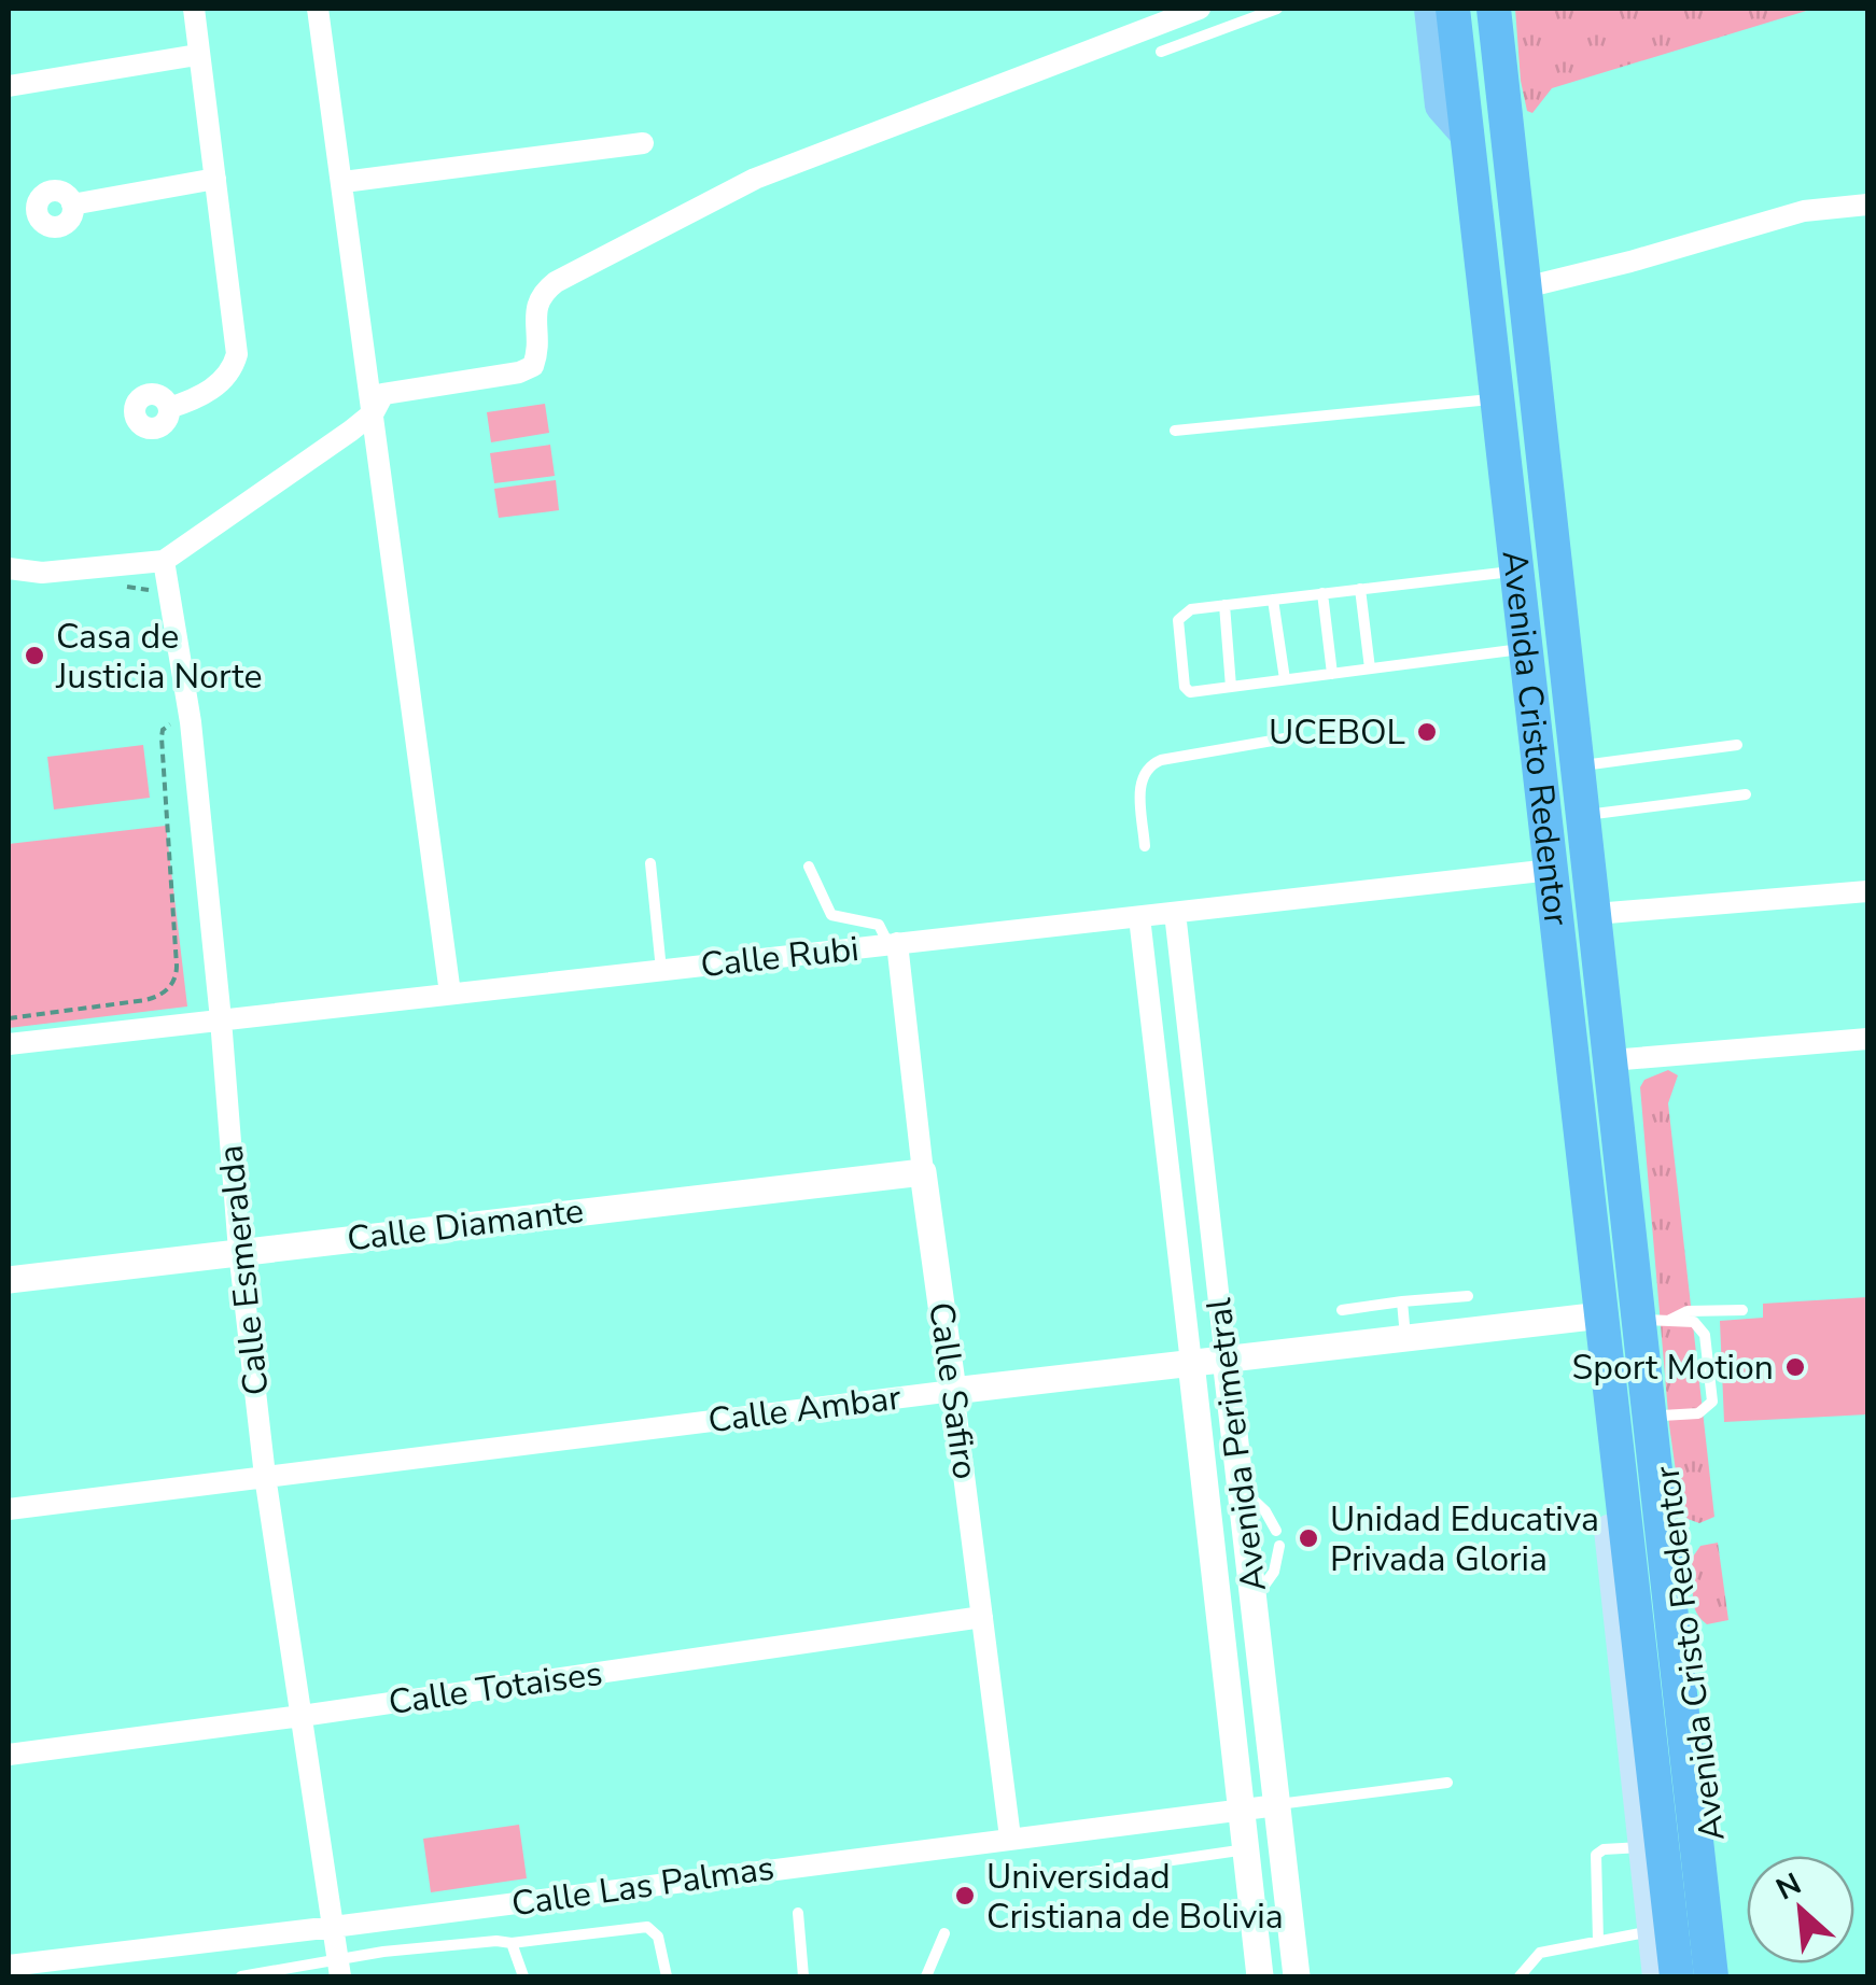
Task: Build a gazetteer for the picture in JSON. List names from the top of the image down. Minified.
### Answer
{"streets":{"highway":["Avenida Cristo Redentor"],"street":["Calle Rubi","Calle Diamante","Calle Esmeralda","Calle Safiro","Calle Ambar","Avenida Perimetral","Calle Totaises","Calle Las Palmas"]},"crossings":[["Avenida Cristo Redentor","Calle Rubi"],["Avenida Cristo Redentor","Calle Ambar"],["Calle Rubi","Calle Esmeralda"],["Calle Rubi","Calle Safiro"],["Calle Rubi","Avenida Perimetral"],["Calle Diamante","Calle Esmeralda"],["Calle Diamante","Calle Safiro"],["Calle Esmeralda","Calle Ambar"],["Calle Esmeralda","Calle Totaises"],["Calle Esmeralda","Calle Las Palmas"],["Calle Safiro","Calle Ambar"],["Calle Safiro","Calle Totaises"],["Calle Safiro","Calle Las Palmas"],["Calle Ambar","Avenida Perimetral"],["Avenida Perimetral","Calle Las Palmas"]],"places":["Casa de Justicia Norte","UCEBOL","Sport Motion","Unidad Educativa Privada Gloria","Universidad Cristiana de Bolivia"],"north":"top left"}
